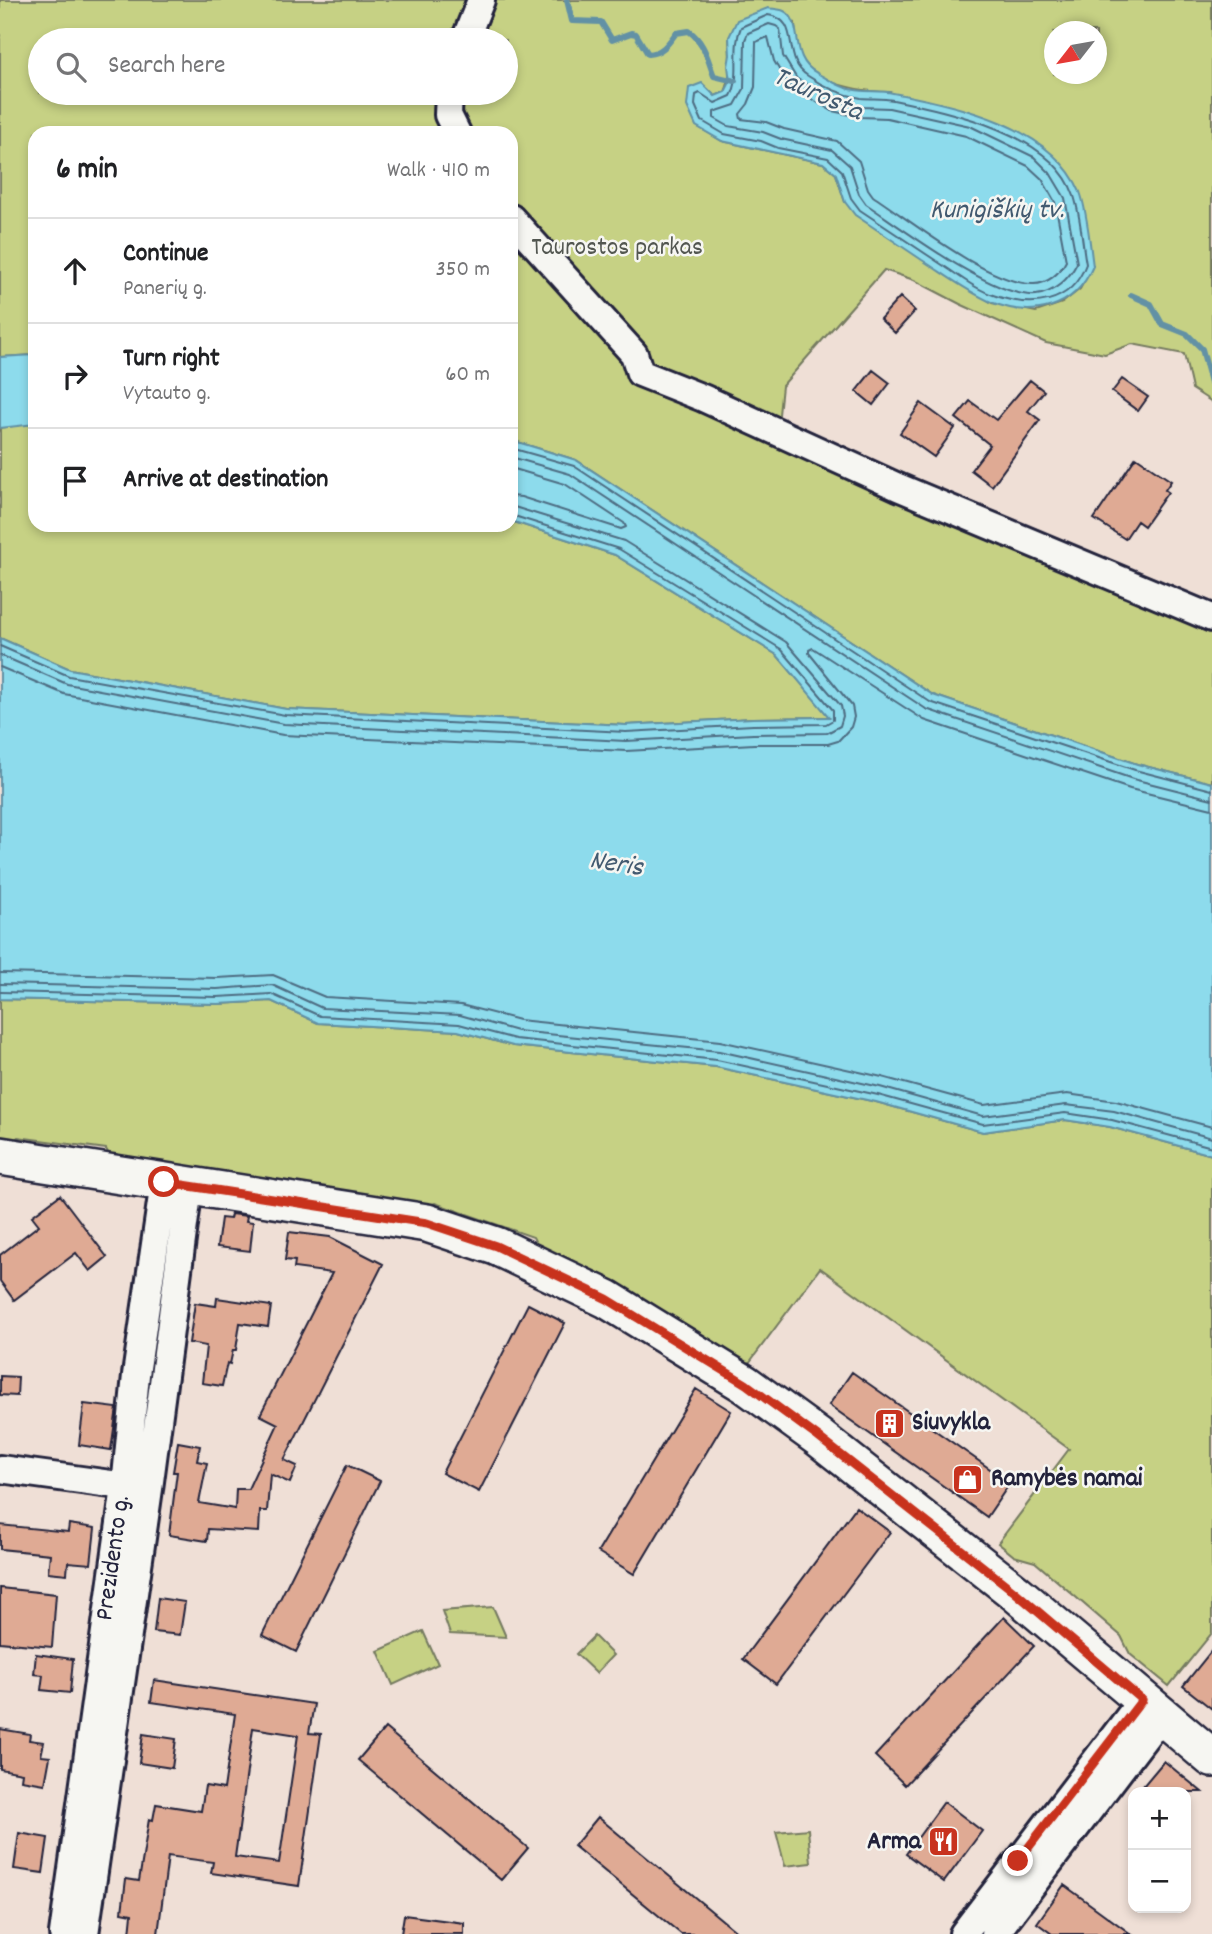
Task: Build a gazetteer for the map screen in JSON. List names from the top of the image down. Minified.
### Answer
{"streets":{"street":["Prezidento g."]},"water":["Taurosta","Kunigiškių tv.","Neris"],"parks":["Taurostos parkas"],"places":{"building":["Siuvykla"],"shop":["Ramybės namai"],"restaurant":["Arma"]},"north":"bottom left","page":{"search":"Search here","heading":["6 min","Walk · 410 m"],"list":[["Continue","Panerių g.","350 m"],["Turn right","Vytauto g.","60 m"],"Arrive at destination"],"map_buttons":["+","−"]}}
